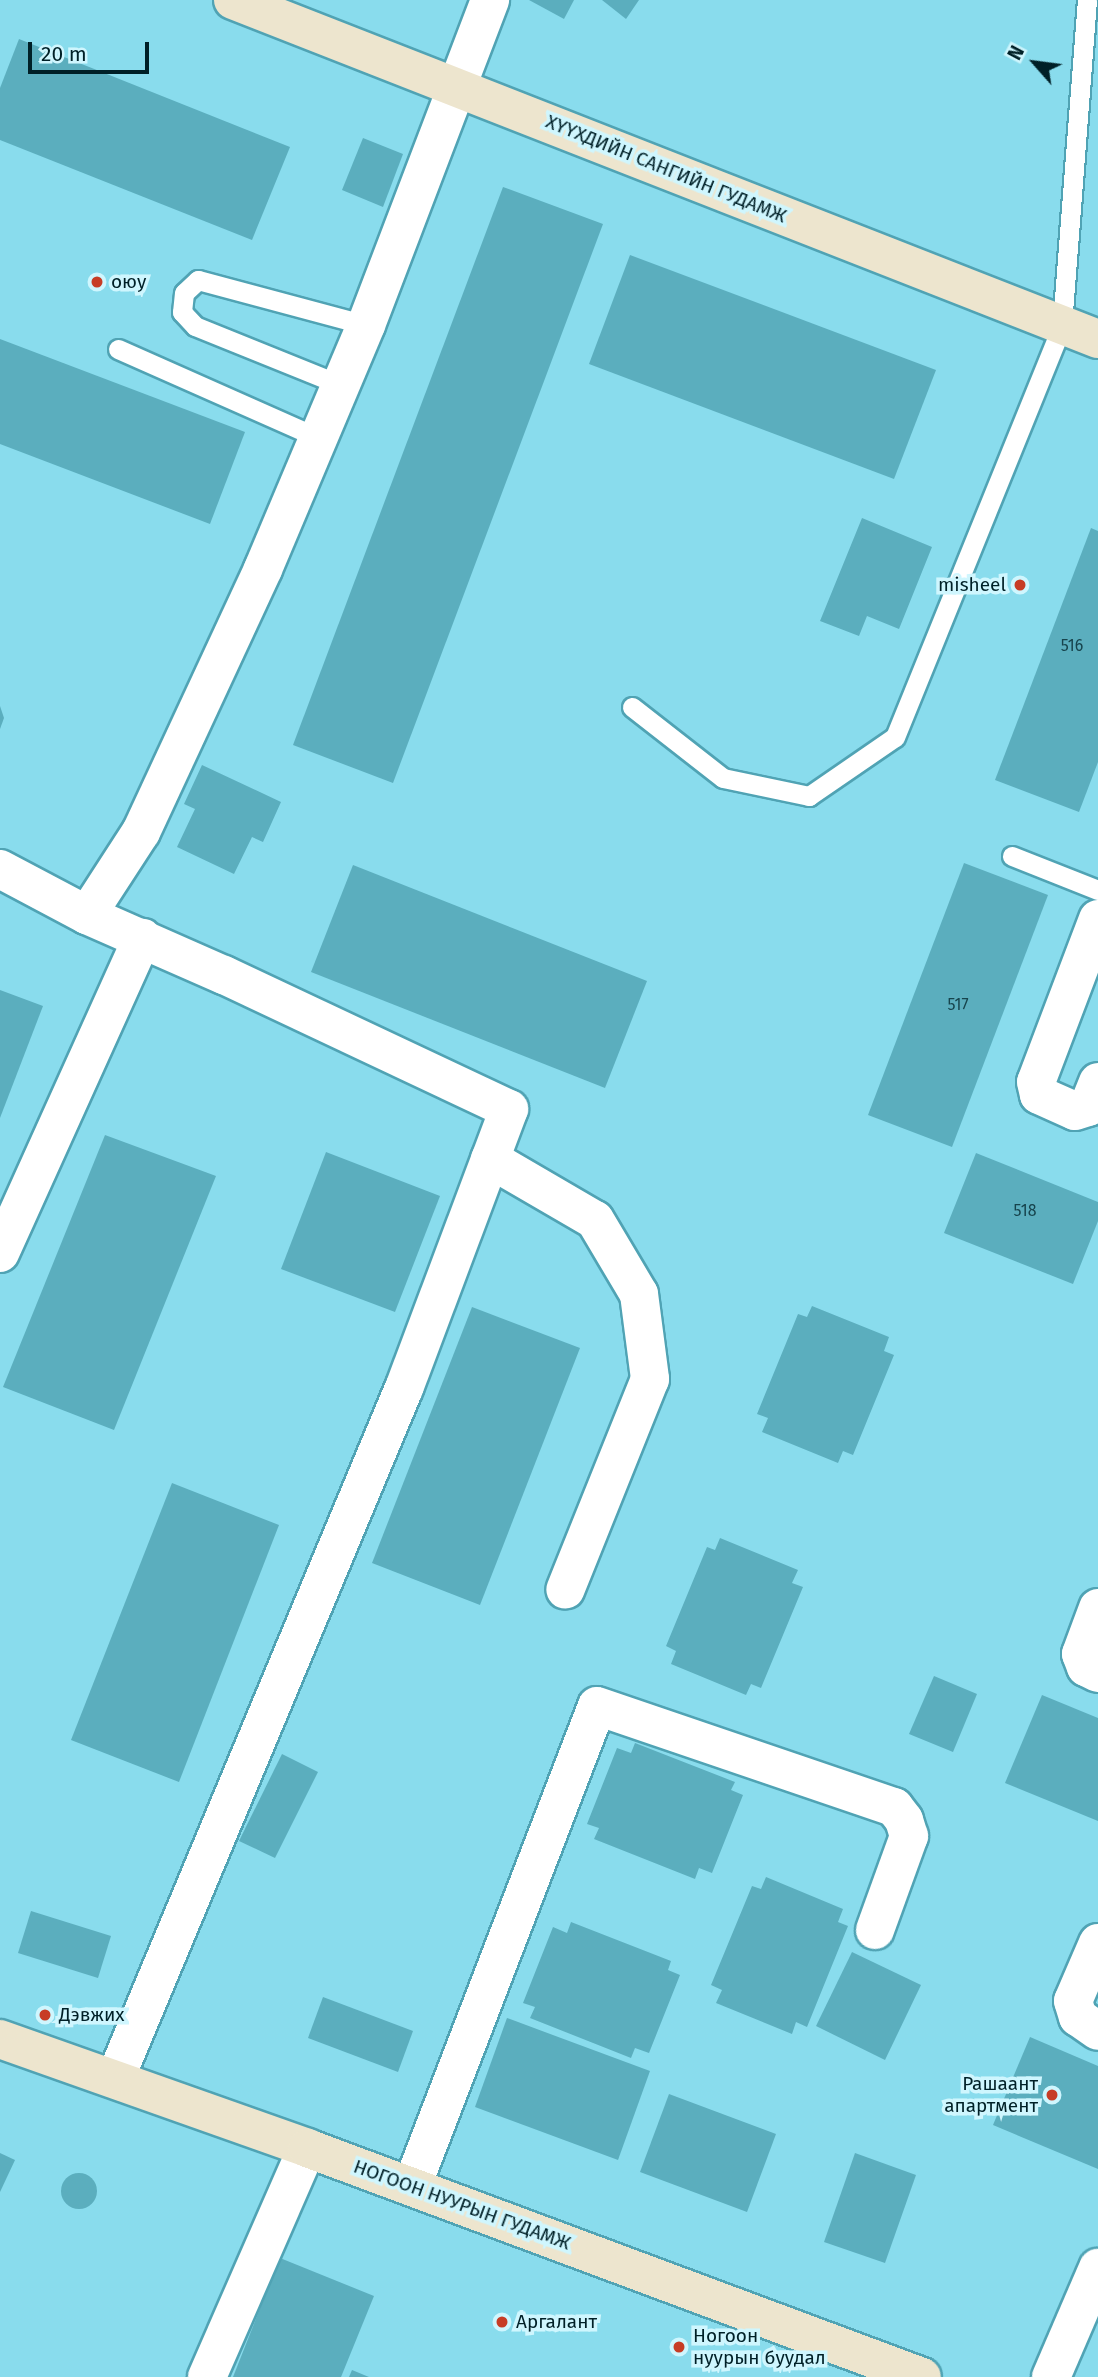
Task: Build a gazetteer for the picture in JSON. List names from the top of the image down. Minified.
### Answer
{"streets":{"main road":["ХҮҮХДИЙН САНГИЙН ГУДАМЖ","НОГООН НУУРЫН ГУДАМЖ"]},"places":["оюу","misheel","Дэвжих","Рашаант апартмент","Аргалант","Ногоон нуурын буудал"],"house_numbers":["516","517","518"],"scale_bar":"20 m","north":"top left"}
